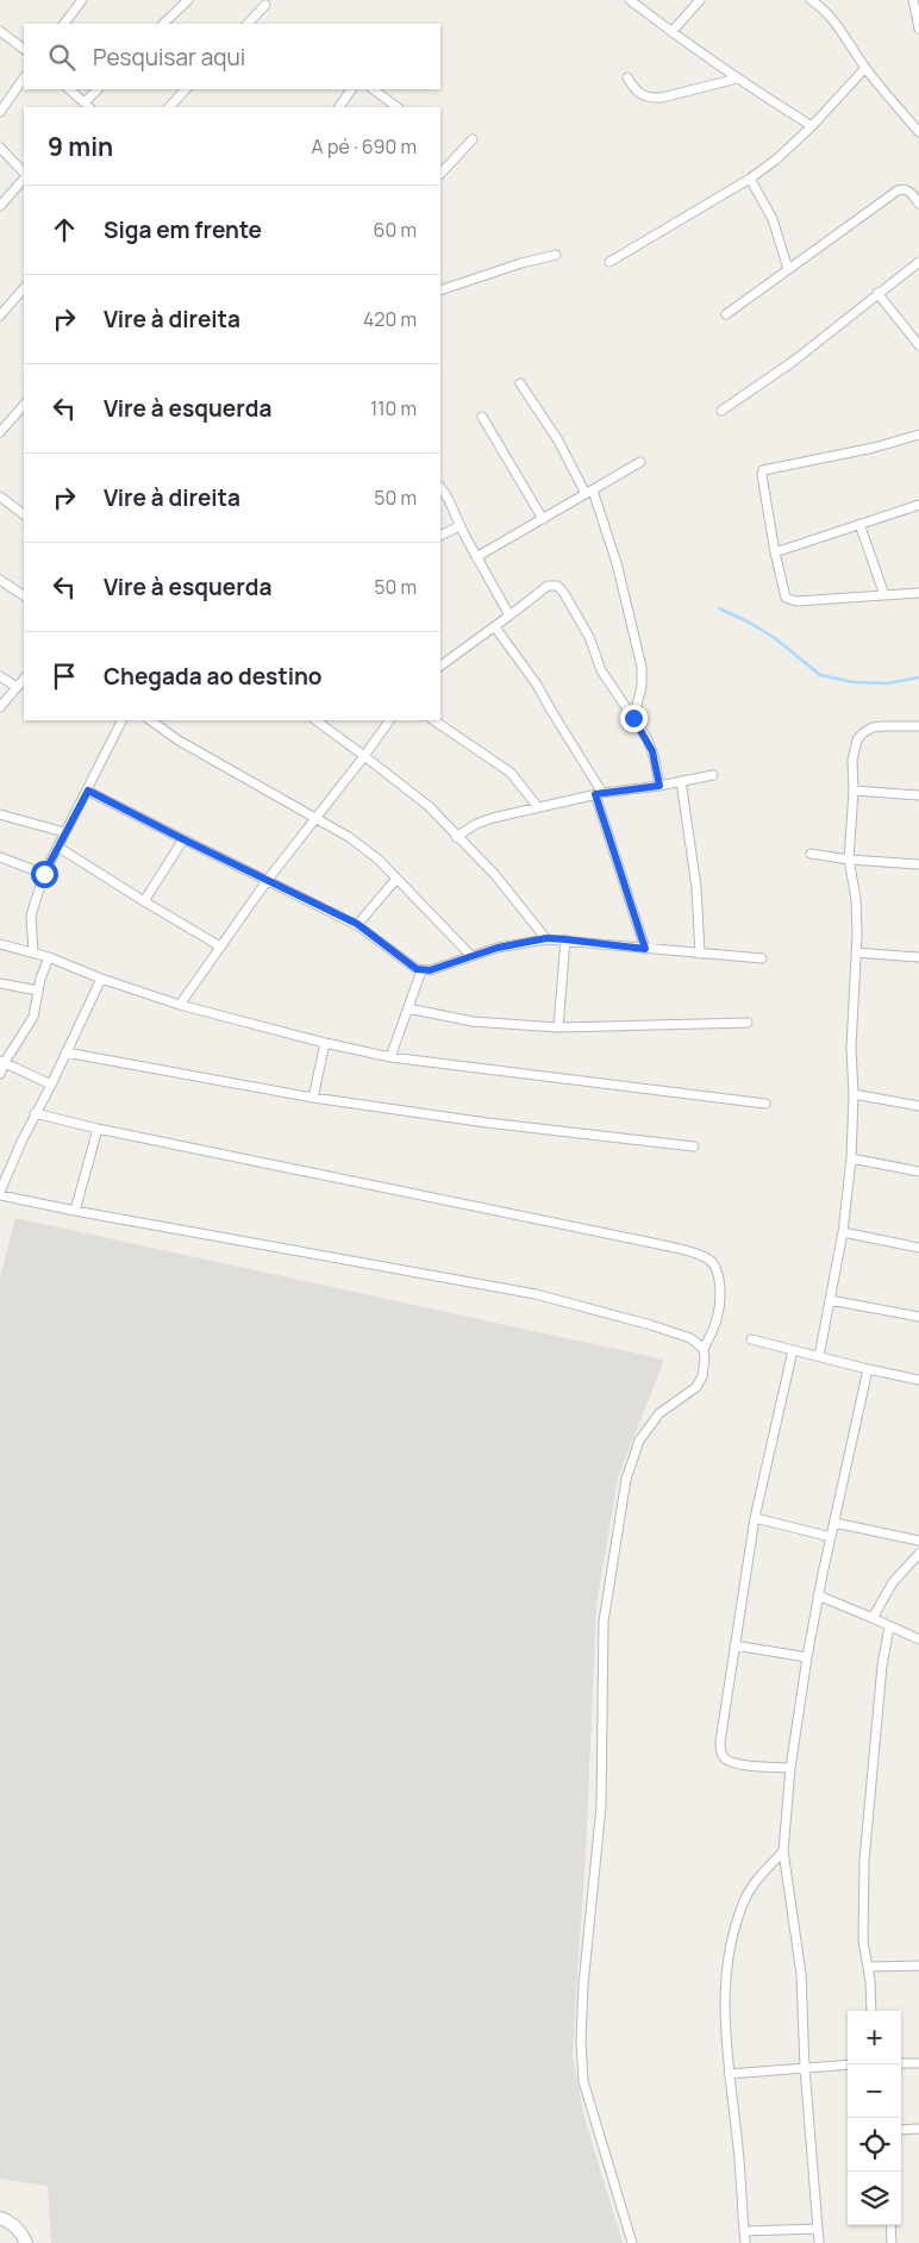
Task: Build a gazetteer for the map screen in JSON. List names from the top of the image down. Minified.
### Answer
{"page":{"search":"Pesquisar aqui","heading":["9 min","A pé · 690 m"],"list":[["Siga em frente","60 m"],["Vire à direita","420 m"],["Vire à esquerda","110 m"],["Vire à direita","50 m"],["Vire à esquerda","50 m"],"Chegada ao destino"],"map_buttons":["+","−"]}}
